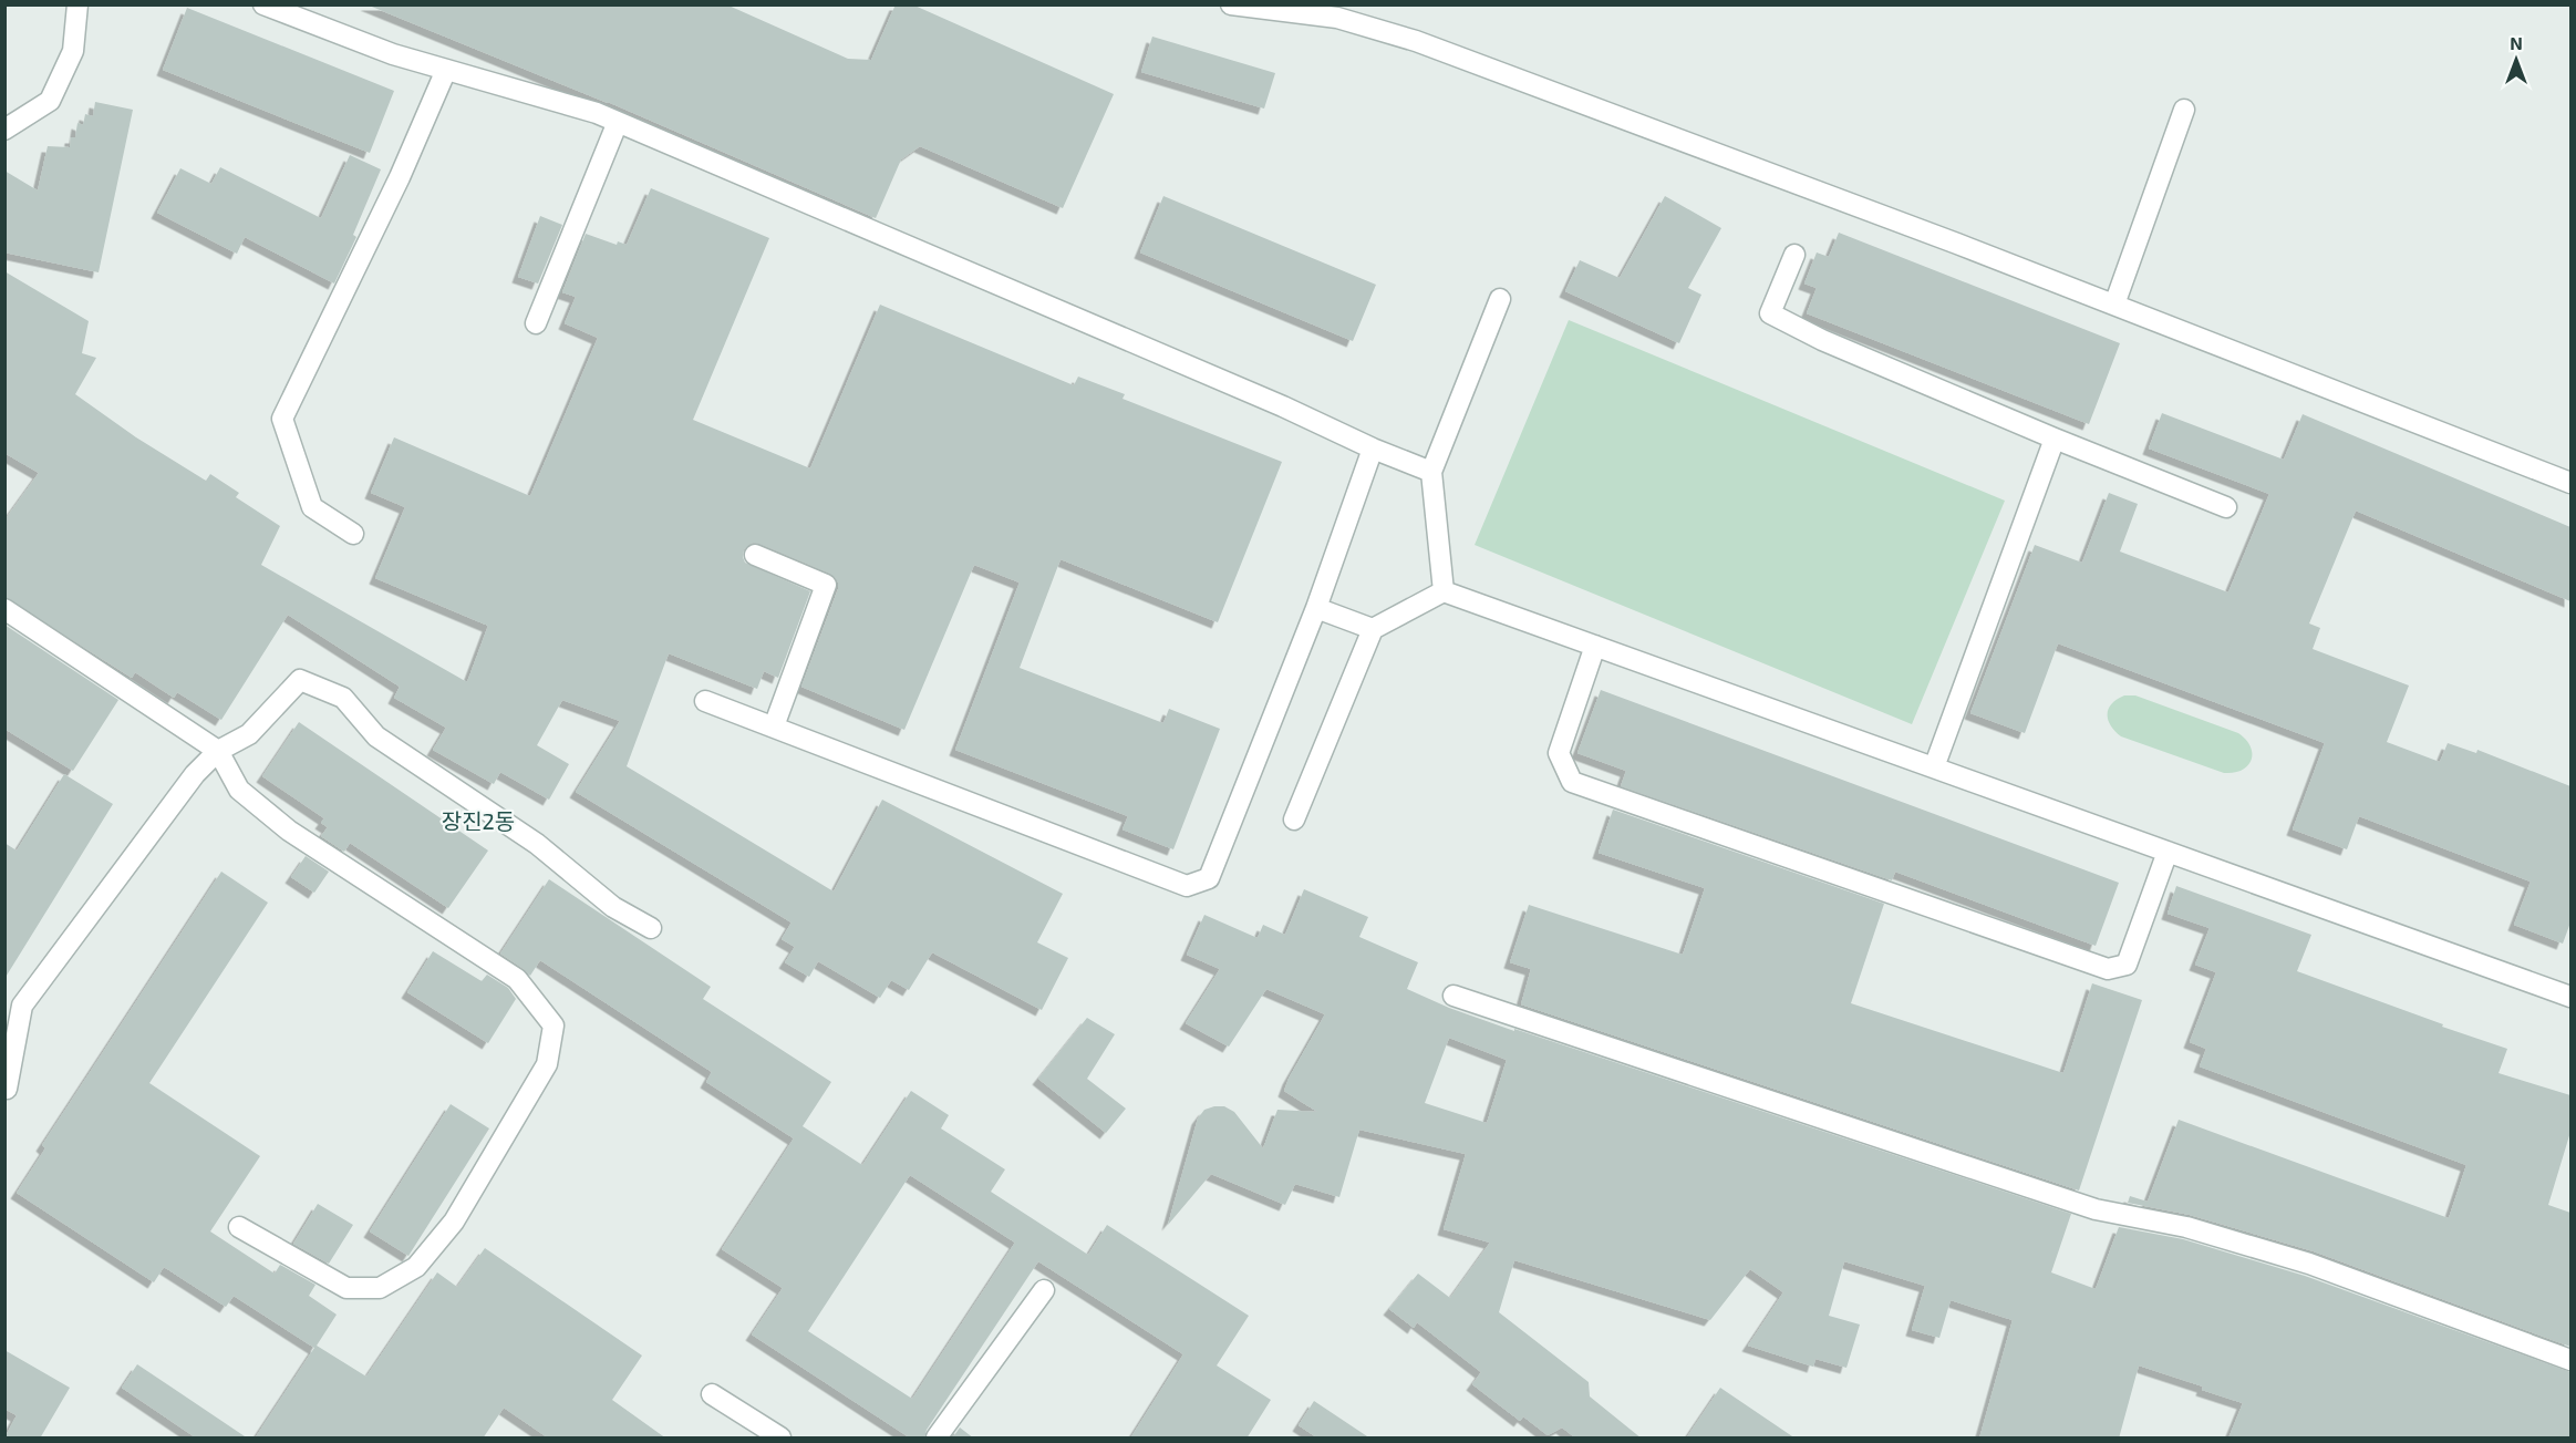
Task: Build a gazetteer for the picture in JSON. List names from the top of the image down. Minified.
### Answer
{"districts":["장진2동"],"north":"top"}
